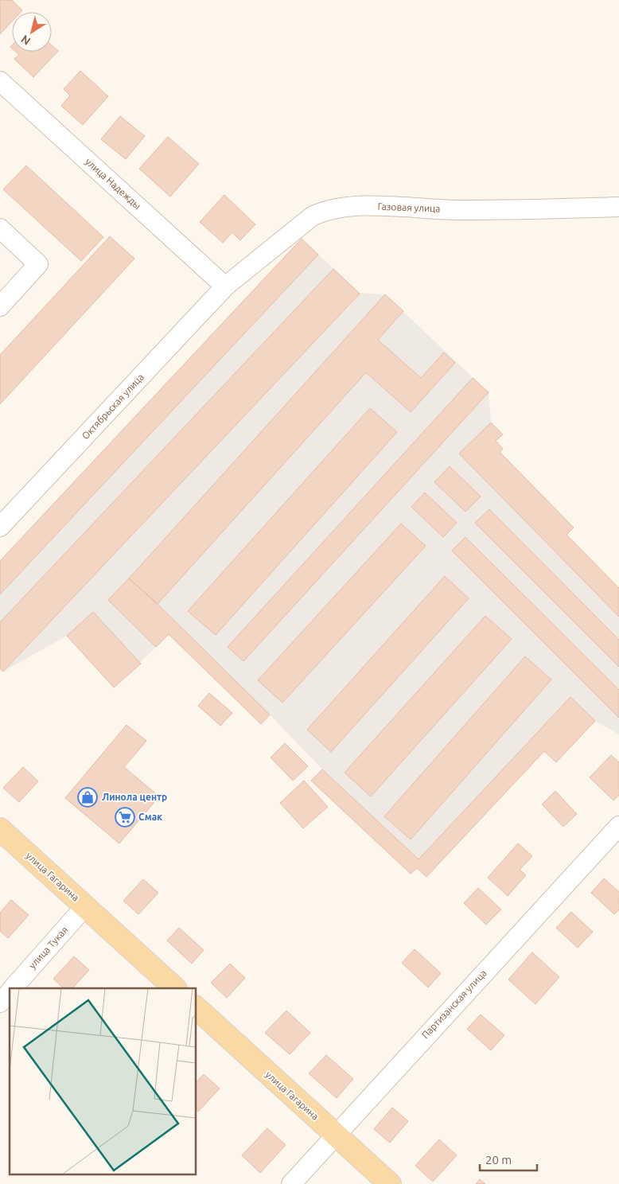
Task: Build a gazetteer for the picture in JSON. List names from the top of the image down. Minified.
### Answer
{"streets":{"main road":["улица Гагарина"],"street":["улица Надежды","Газовая улица","Октябрьская улица","улица Тукая","Партизанская улица"]},"crossings":[["улица Надежды","Газовая улица"],["улица Надежды","Октябрьская улица"],["Газовая улица","Октябрьская улица"],["улица Гагарина","улица Тукая"],["улица Гагарина","Партизанская улица"]],"places":{"shop":["Линола центр"],"supermarket":["Смак"]},"scale_bar":"20 m","north":"bottom left"}
